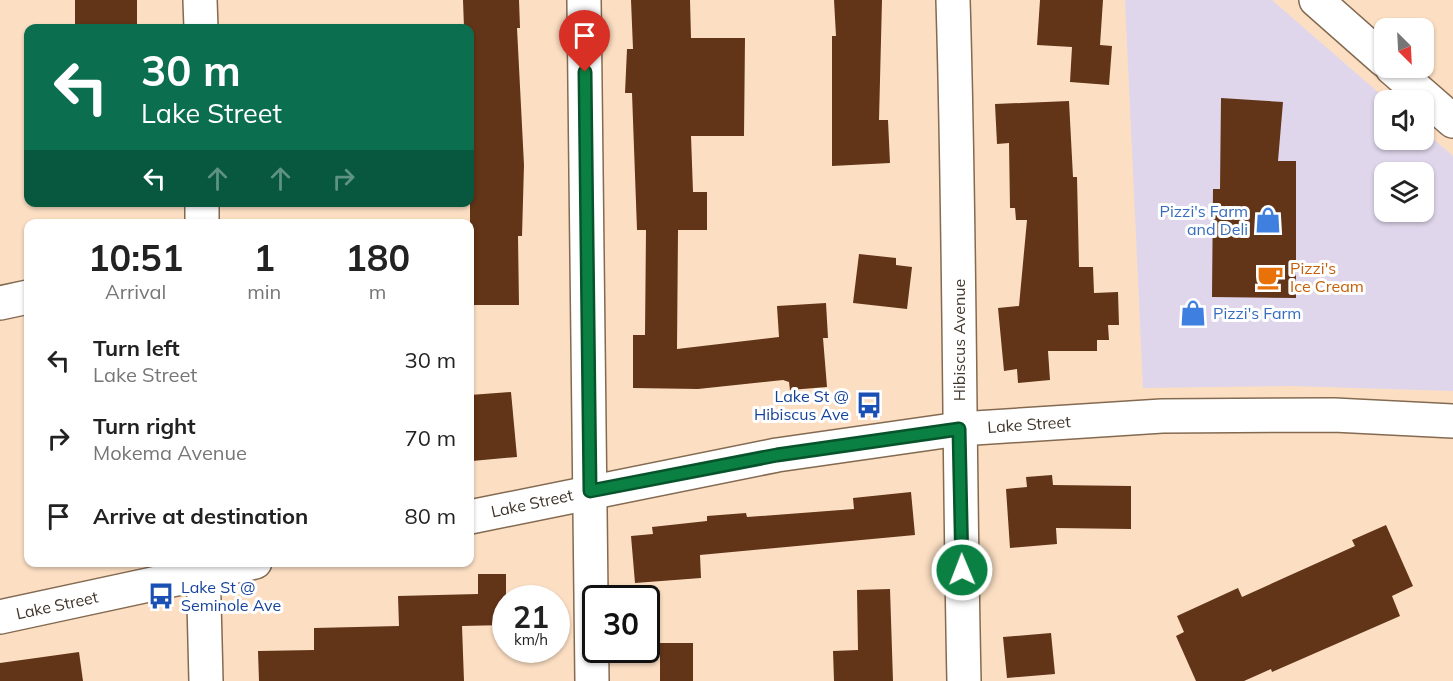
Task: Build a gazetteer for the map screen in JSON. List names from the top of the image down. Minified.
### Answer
{"streets":{"street":["Hibiscus Avenue","Lake Street"]},"crossings":[["Hibiscus Avenue","Lake Street"]],"places":{"shop":["Pizzi's Farm and Deli","Pizzi's Farm"],"cafe":["Pizzi's Ice Cream"],"bus stop":["Lake St @ Hibiscus Ave","Lake St @ Seminole Ave"]},"north":"bottom right","page":{"turn":["30 m","Lake Street"],"eta":["10:51","Arrival","1","min","180","m"],"list":[{"name":"Turn left","note":"Lake Street","value":"30 m"},{"name":"Turn right","note":"Mokema Avenue","value":"70 m"},{"name":"Arrive at destination","value":"80 m"}],"speed":"21 km/h","limit":"30"}}
